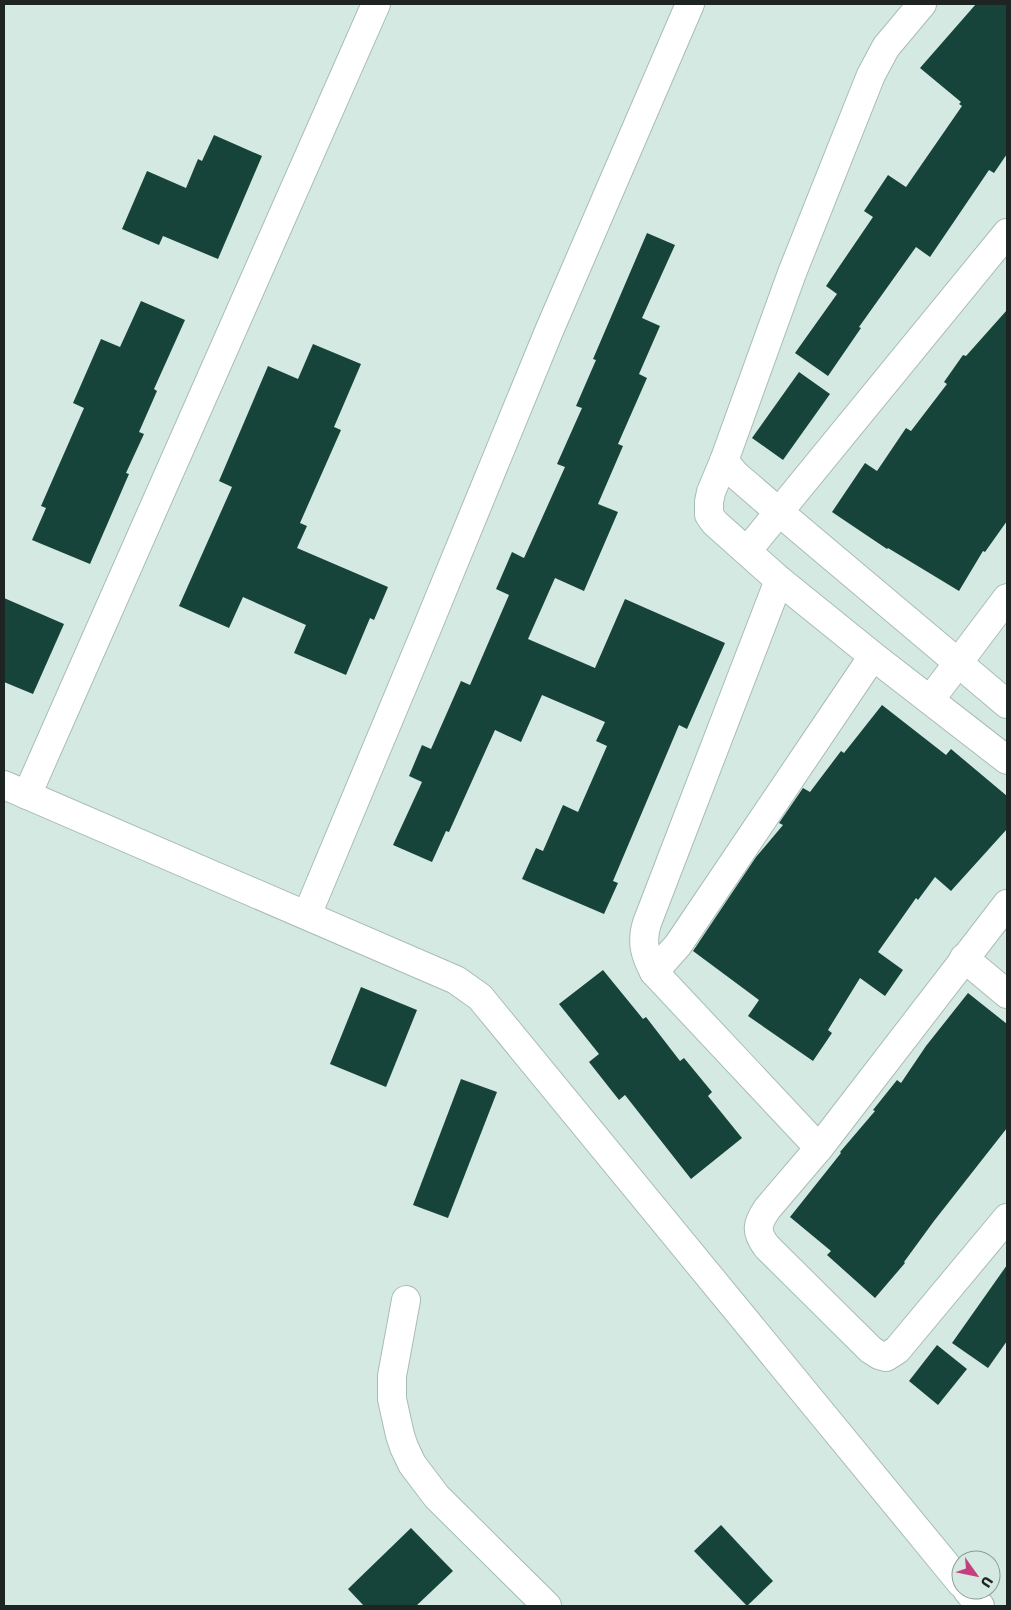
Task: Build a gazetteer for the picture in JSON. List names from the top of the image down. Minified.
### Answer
{"north":"bottom right"}
